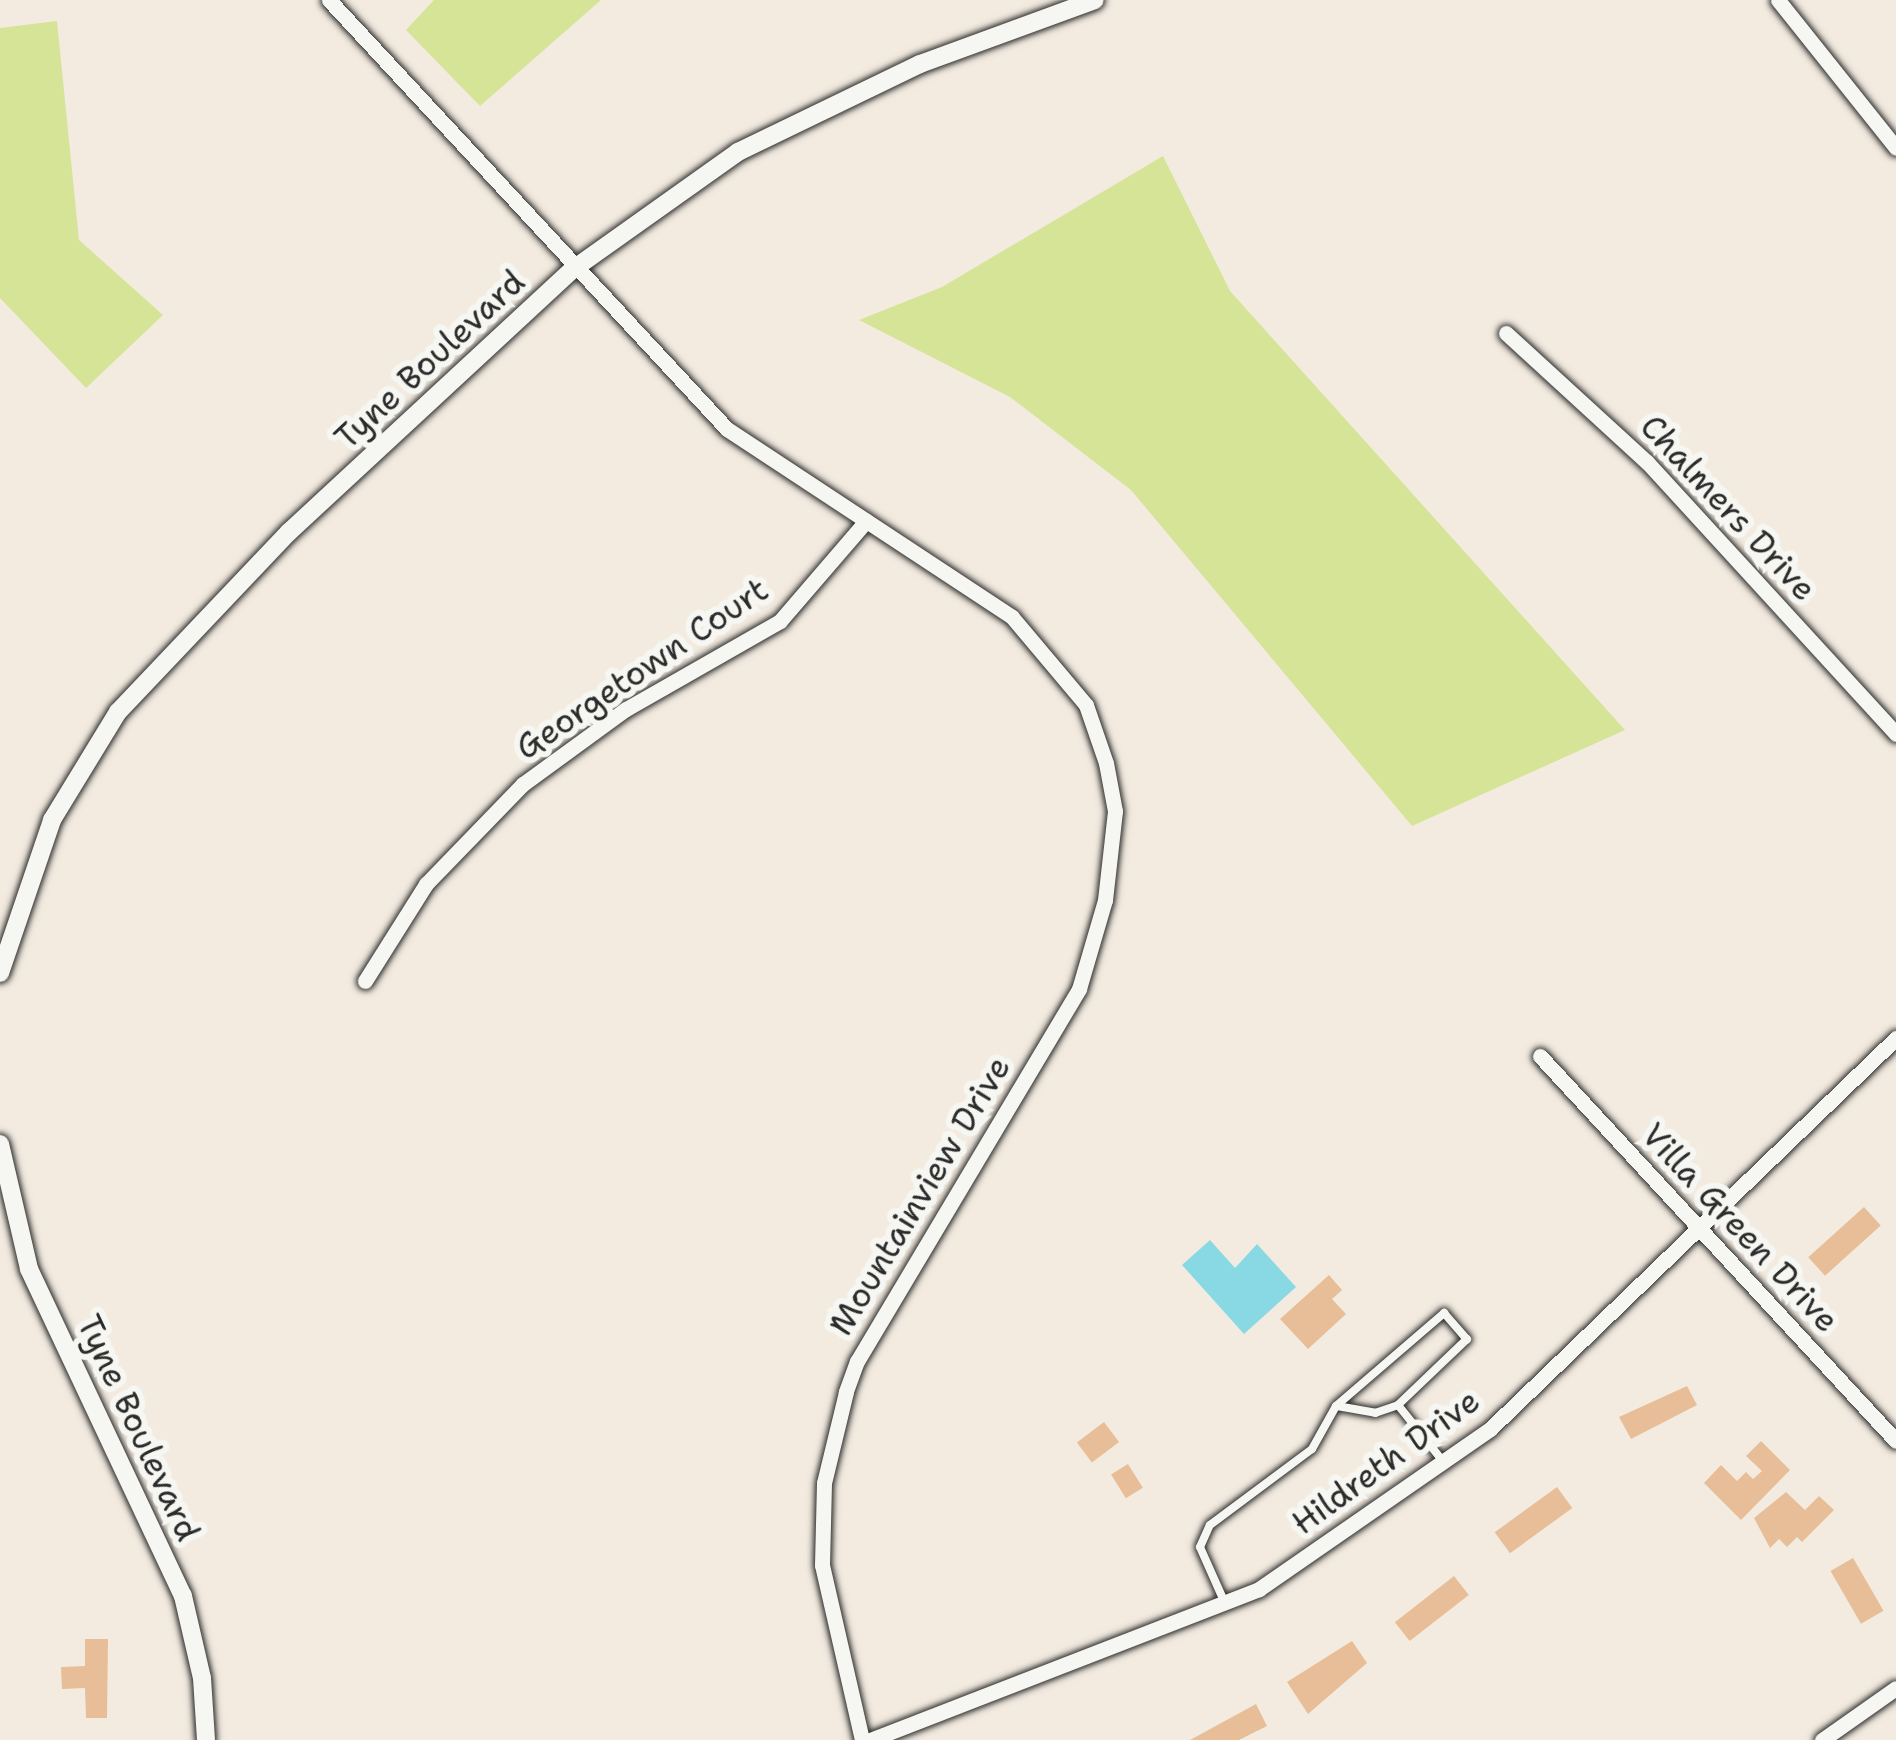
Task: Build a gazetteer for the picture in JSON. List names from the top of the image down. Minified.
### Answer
{"streets":{"street":["Tyne Boulevard","Chalmers Drive","Georgetown Court","Mountainview Drive","Villa Green Drive","Hildreth Drive"]},"crossings":[["Georgetown Court","Mountainview Drive"],["Mountainview Drive","Hildreth Drive"],["Villa Green Drive","Hildreth Drive"]]}
